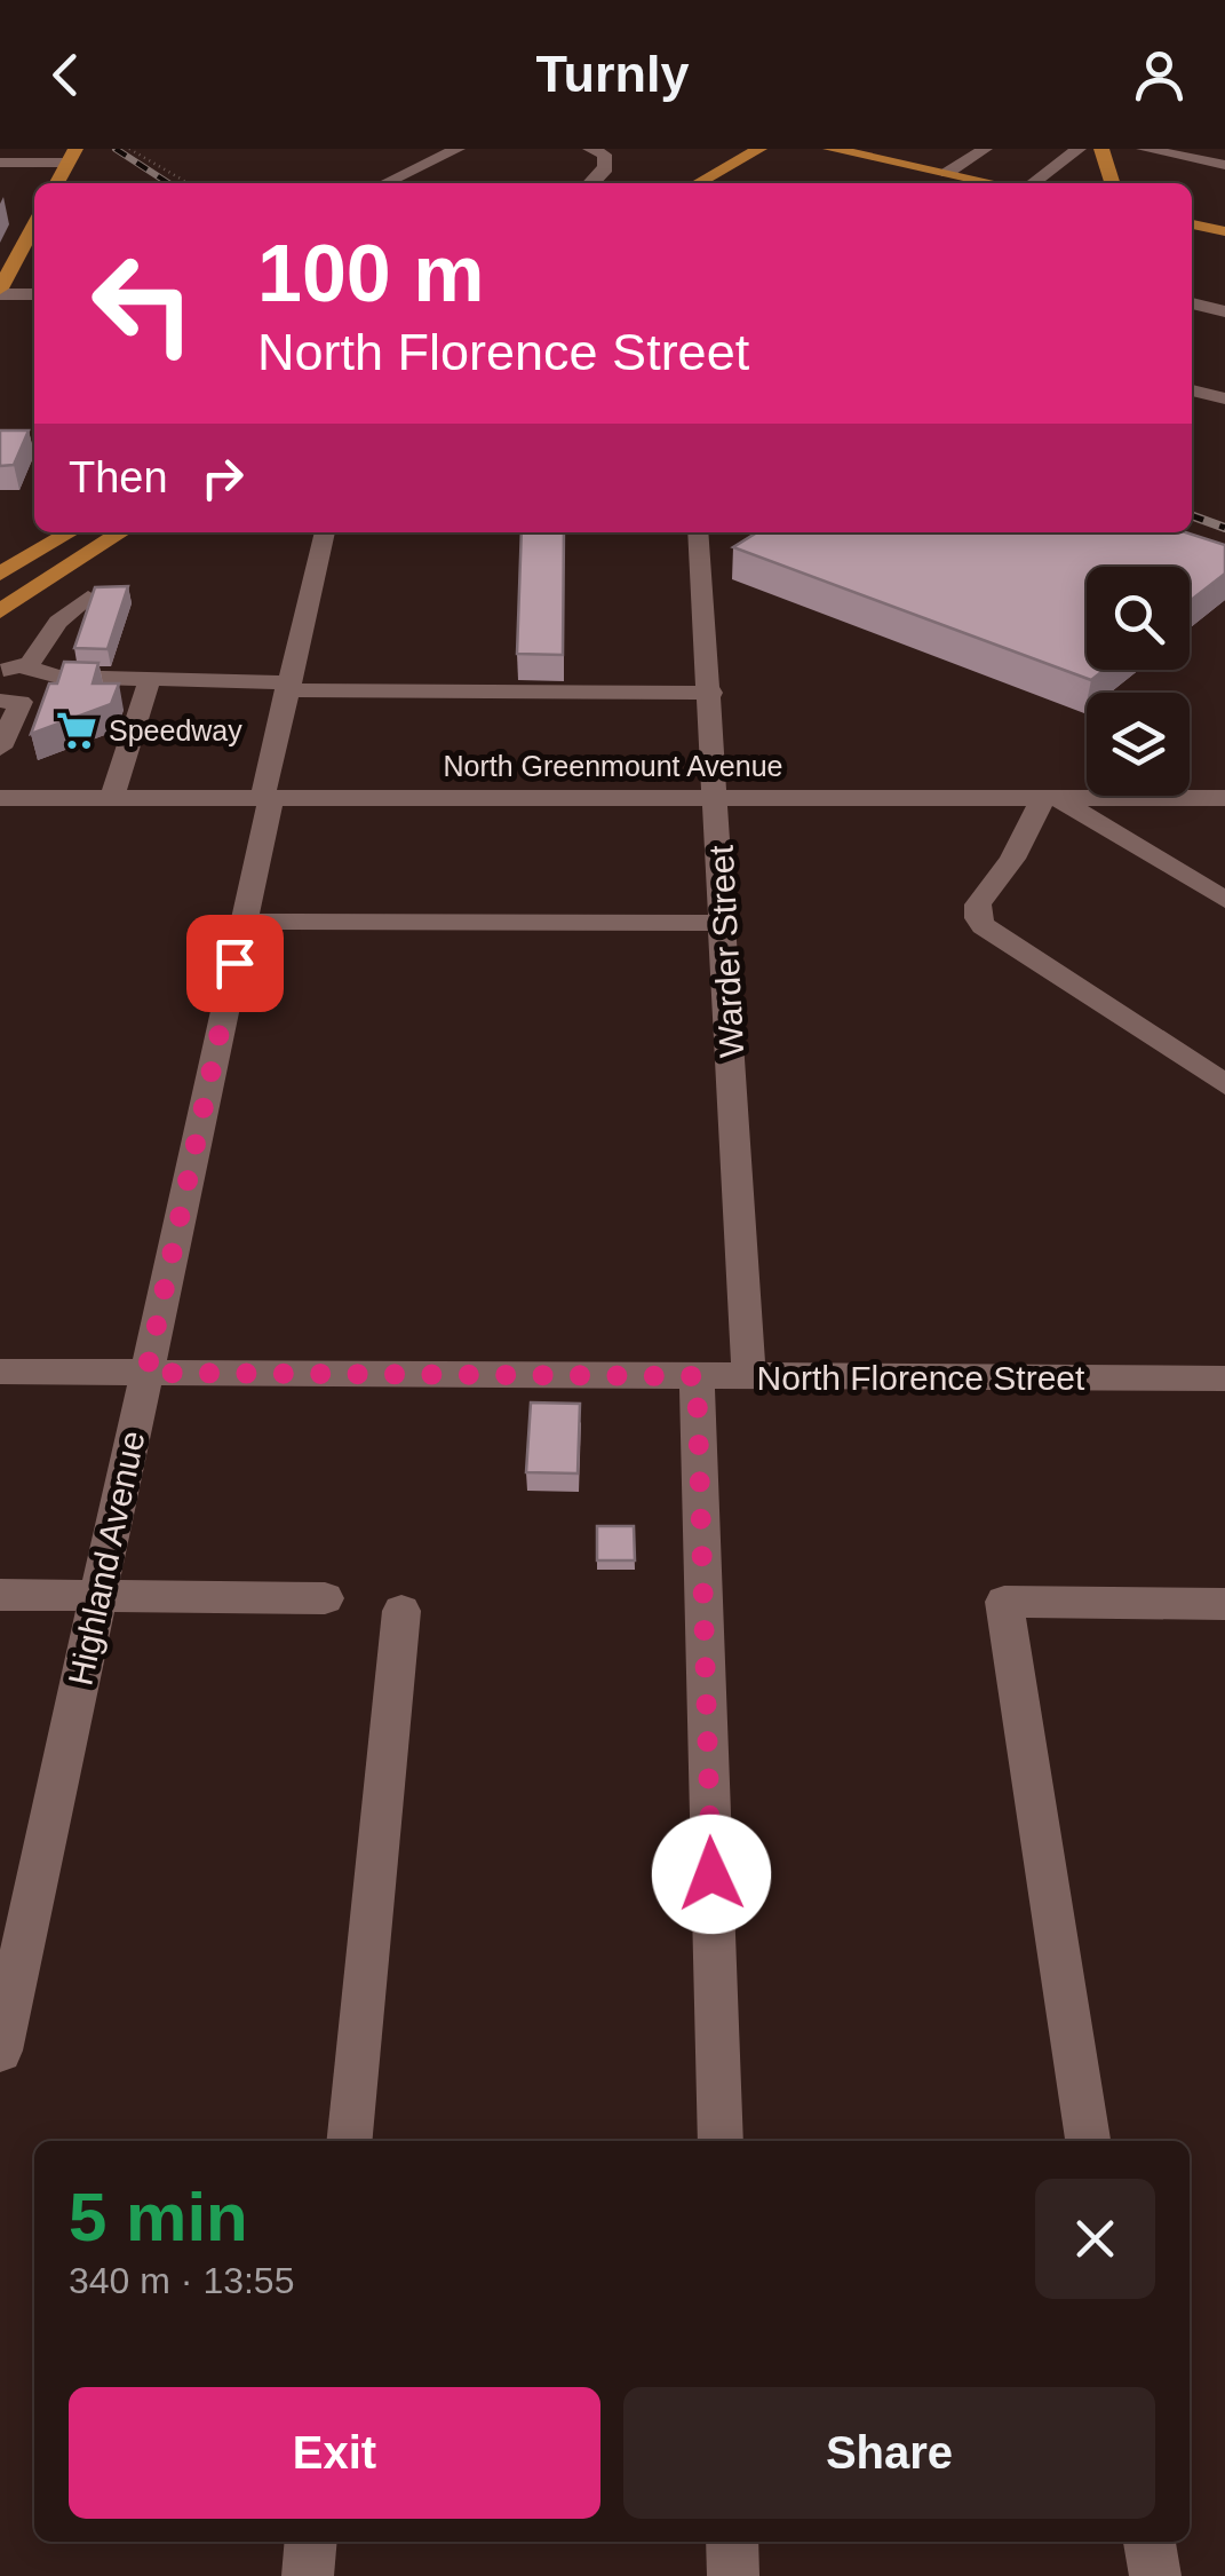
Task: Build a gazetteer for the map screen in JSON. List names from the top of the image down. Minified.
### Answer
{"streets":{"street":["North Greenmount Avenue","Warder Street","North Florence Street","Highland Avenue"]},"crossings":[["North Greenmount Avenue","Warder Street"],["North Greenmount Avenue","Highland Avenue"],["Warder Street","North Florence Street"],["North Florence Street","Highland Avenue"]],"places":{"supermarket":["Speedway"]},"page":{"header":"Turnly","turn":["100 m","North Florence Street"],"then":"Then","heading":["5 min","340 m · 13:55"],"buttons":["Exit","Share"]}}
